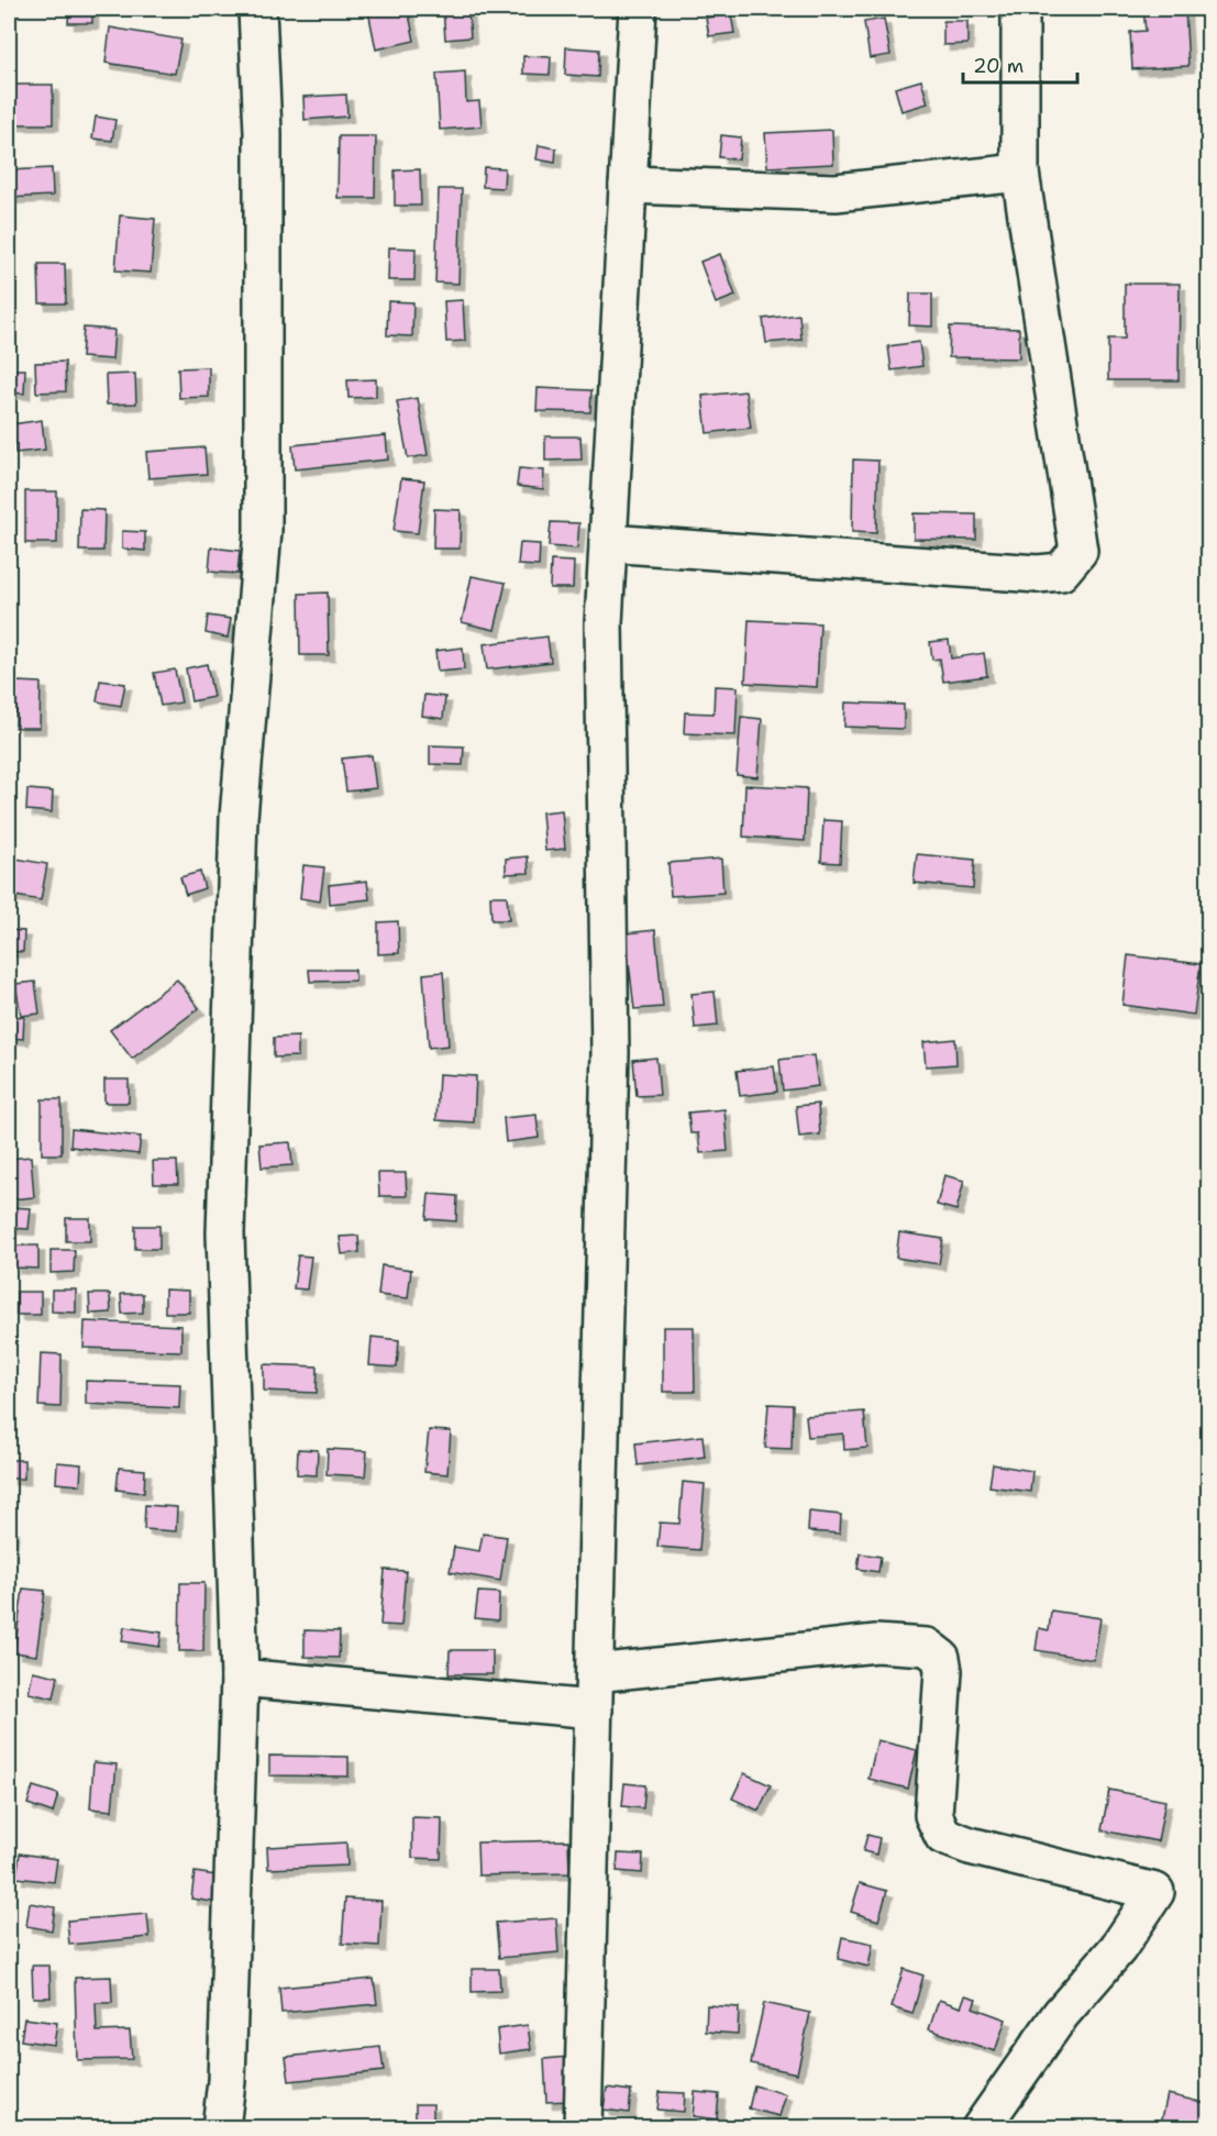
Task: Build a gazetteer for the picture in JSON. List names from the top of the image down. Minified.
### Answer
{"scale_bar":"20 m"}
